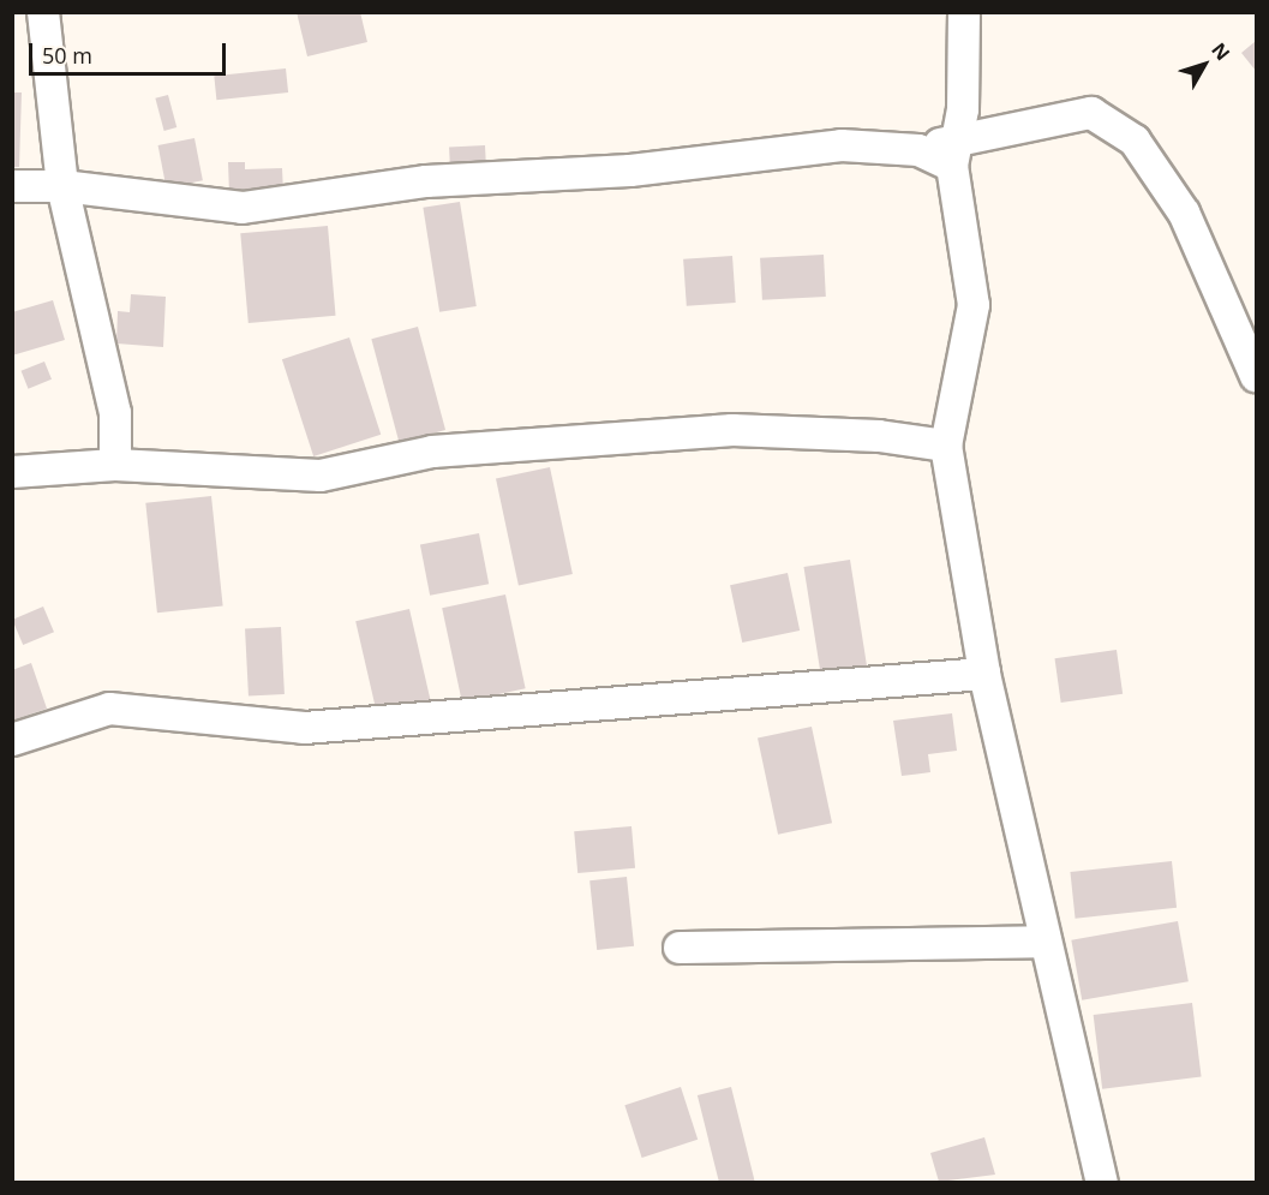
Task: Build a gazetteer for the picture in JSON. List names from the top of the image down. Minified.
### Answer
{"scale_bar":"50 m","north":"top right"}
